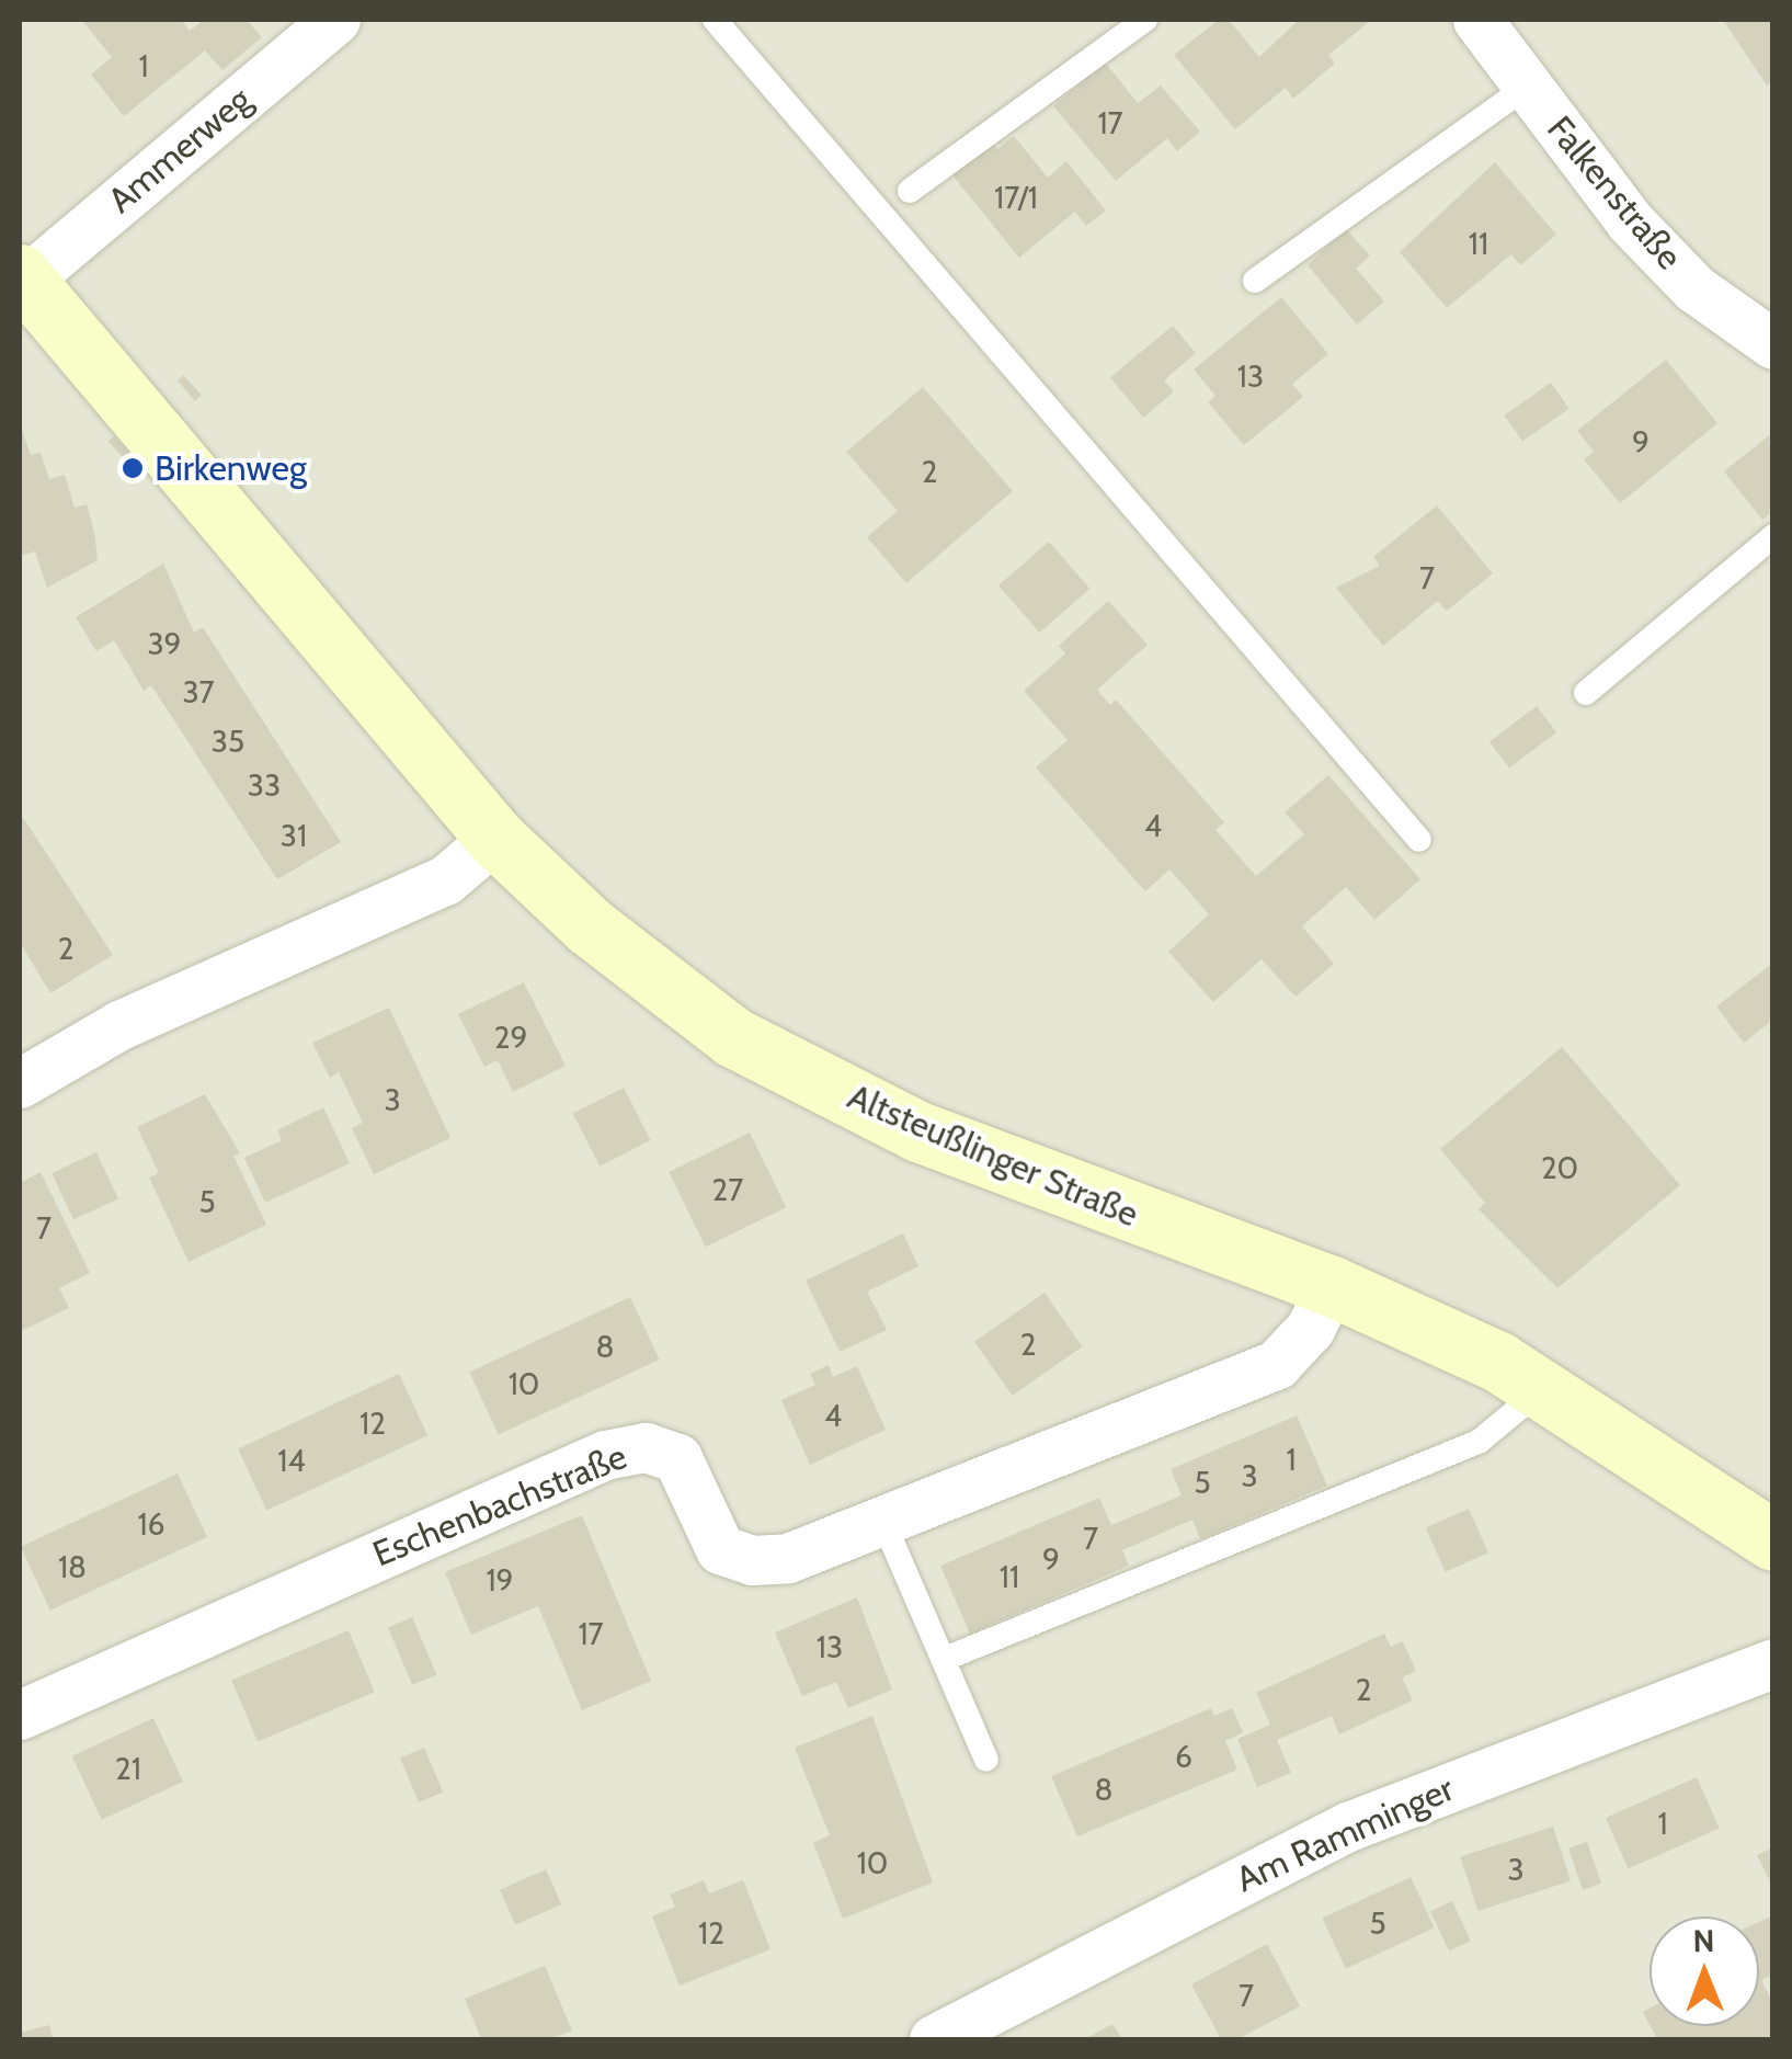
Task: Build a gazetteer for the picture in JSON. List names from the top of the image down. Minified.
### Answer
{"streets":{"street":["Ammerweg","Falkenstraße","Altsteußlinger Straße","Eschenbachstraße","Am Ramminger"]},"crossings":[["Ammerweg","Altsteußlinger Straße"],["Altsteußlinger Straße","Eschenbachstraße"]],"places":["Birkenweg"],"house_numbers":["1","17","17/1","11","13","9","2","7","39","37","35","33","4","31","2","29","3","20","27","5","7","2","8","10","4","12","1","14","3","5","16","7","9","18","11","19","17","13","2","6","21","8","1","10","3","5","12","7"],"north":"top"}
